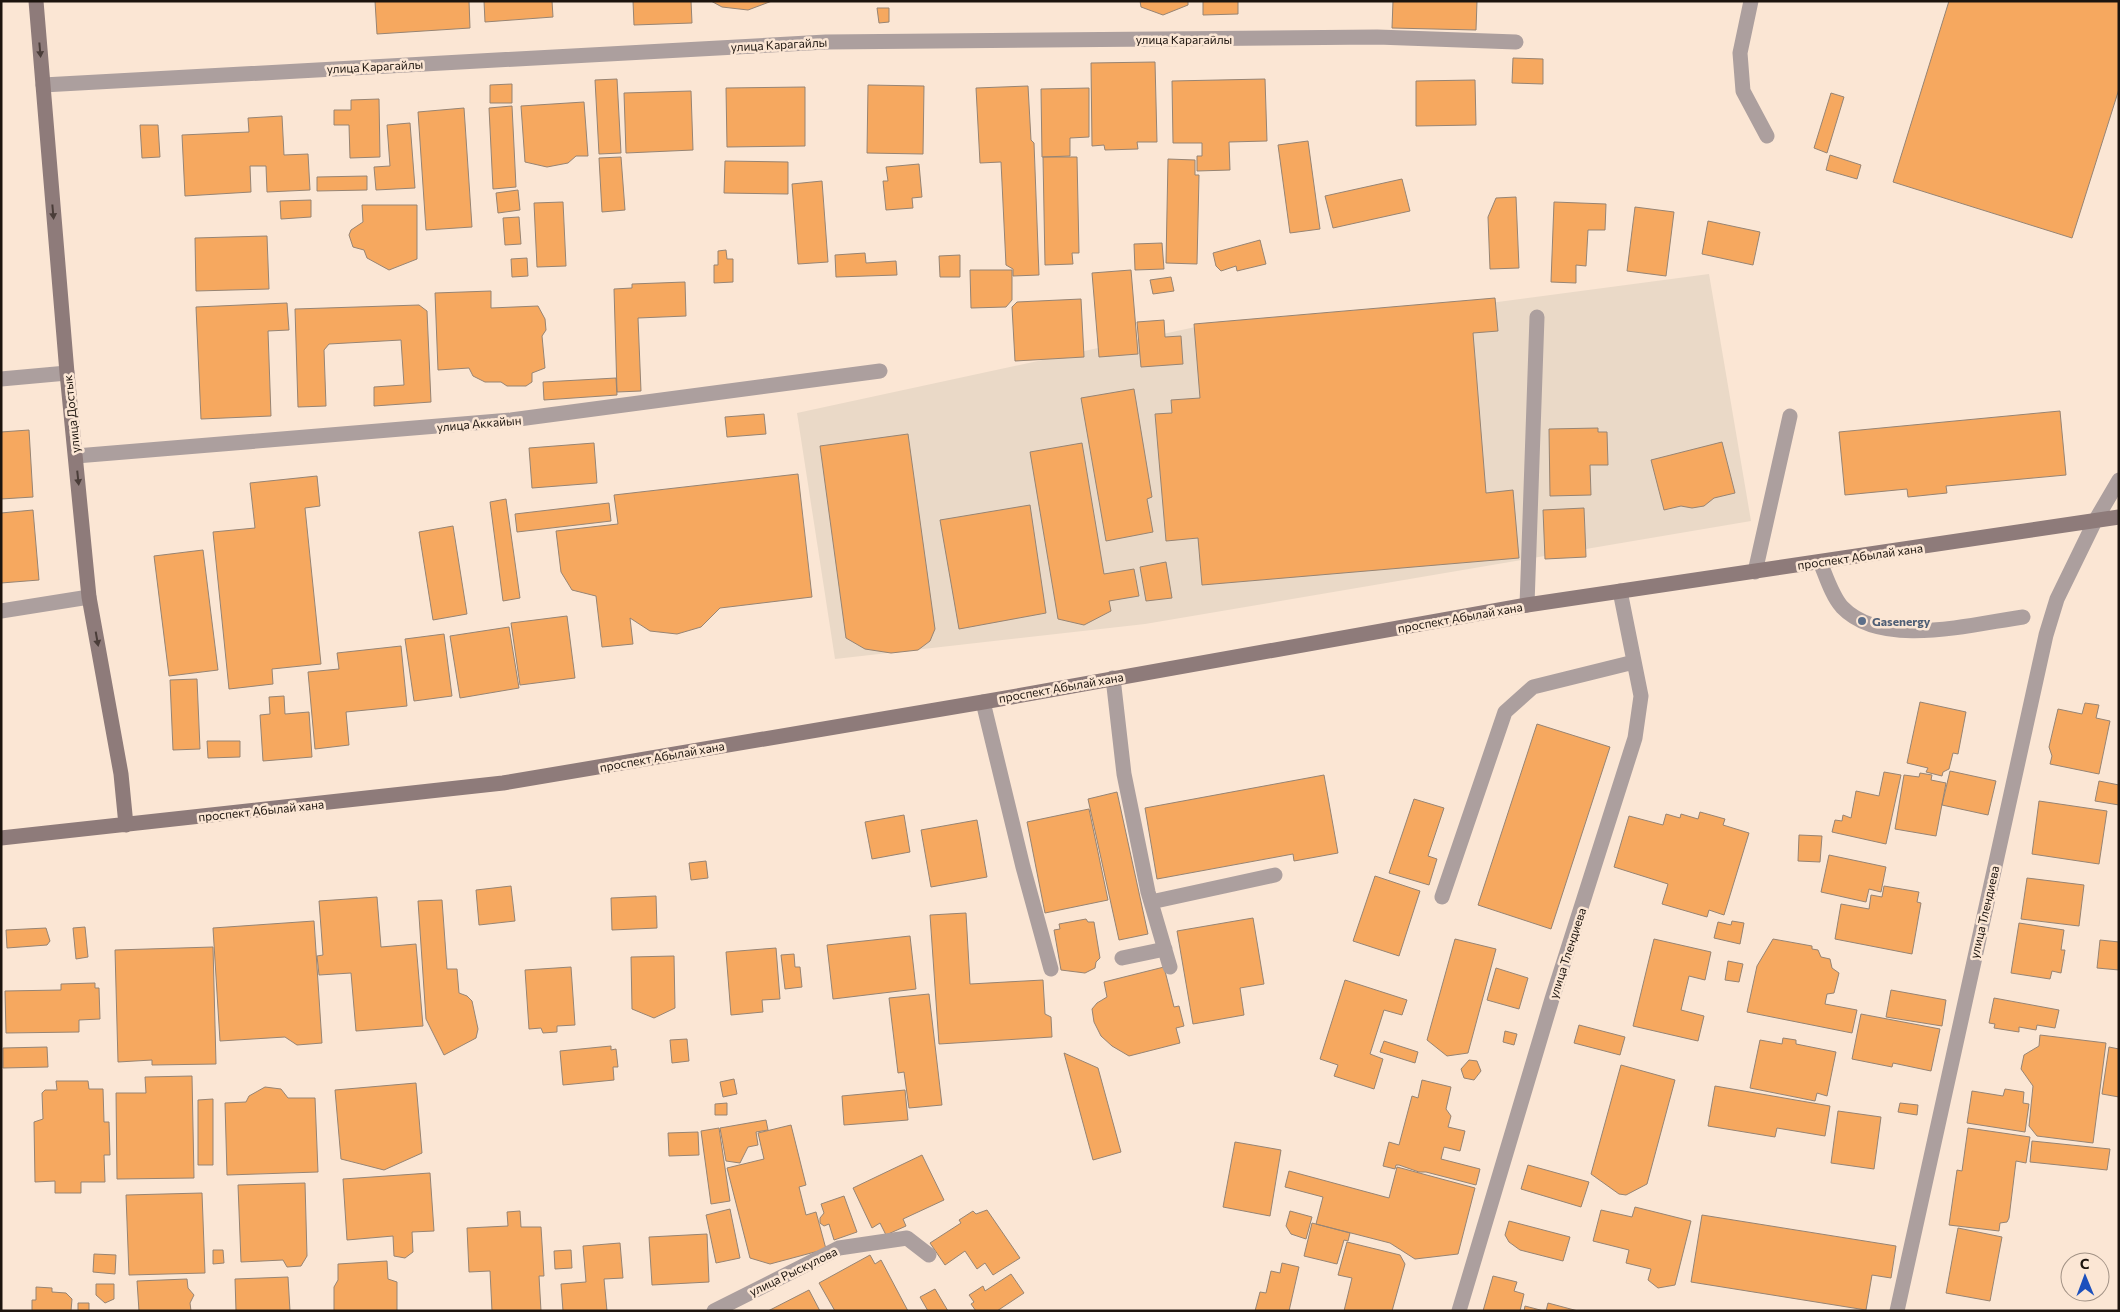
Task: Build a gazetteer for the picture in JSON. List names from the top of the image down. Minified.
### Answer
{"streets":{"main road":["улица Достык","проспект Абылай хана"],"street":["улица Карагайлы","улица Аккайын","улица Тлендиева","улица Рыскулова"]},"crossings":[["улица Карагайлы","улица Достык"],["улица Достык","улица Аккайын"],["улица Достык","проспект Абылай хана"],["проспект Абылай хана","улица Тлендиева"]],"one_way":["улица Достык"],"places":["Gasenergy"],"north":"top"}
